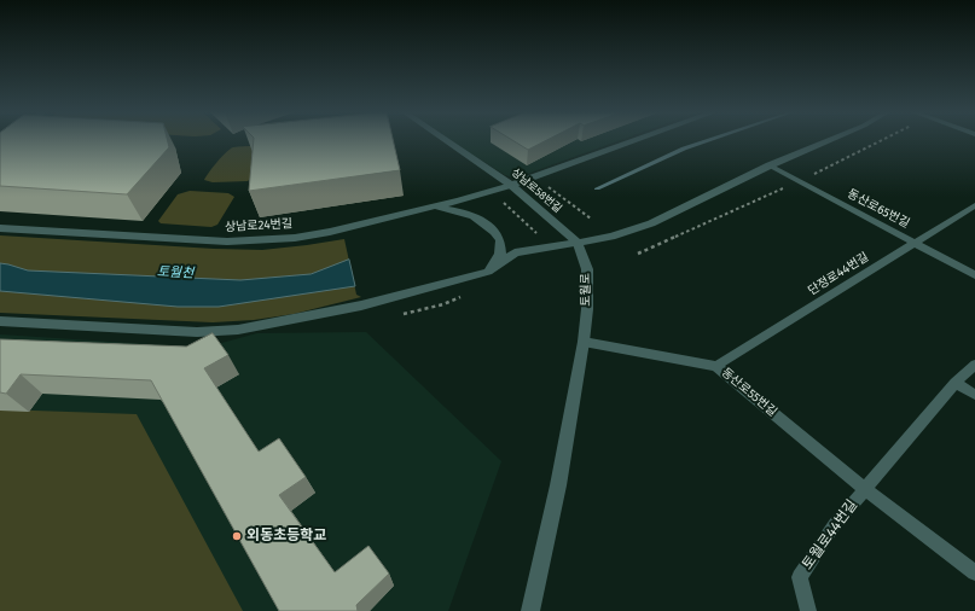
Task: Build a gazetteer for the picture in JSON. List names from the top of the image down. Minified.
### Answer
{"streets":{"street":["상남로58번길","상남로24번길","토월로"],"lane":["동산로65번길","단정로44번길","동산로55번길","토월로44번길"]},"crossings":[["상남로58번길","상남로24번길"],["상남로58번길","토월로"],["동산로65번길","단정로44번길"],["단정로44번길","동산로55번길"],["토월로","동산로55번길"],["동산로55번길","토월로44번길"]],"water":["토월천"],"places":["외동초등학교"]}
